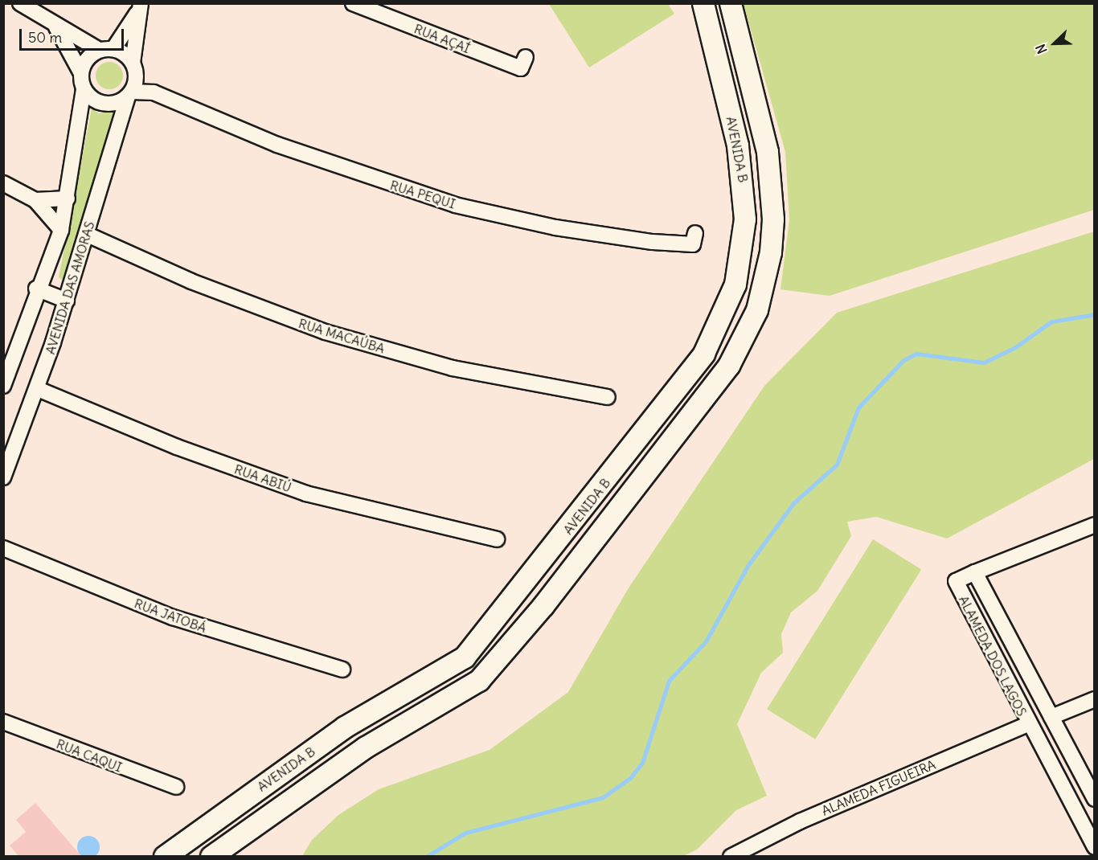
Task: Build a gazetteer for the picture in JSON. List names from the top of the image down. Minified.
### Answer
{"streets":{"street":["RUA AÇAÍ","AVENIDA B","RUA PEQUI","AVENIDA DAS AMORAS","RUA MACAÚBA","RUA ABIÚ","RUA JATOBÁ","ALAMEDA DOS LAGOS","RUA CAQUI","ALAMEDA FIGUEIRA"]},"crossings":[["RUA PEQUI","AVENIDA DAS AMORAS"],["AVENIDA DAS AMORAS","RUA MACAÚBA"],["AVENIDA DAS AMORAS","RUA ABIÚ"],["ALAMEDA DOS LAGOS","ALAMEDA FIGUEIRA"]],"scale_bar":"50 m","north":"bottom left"}
